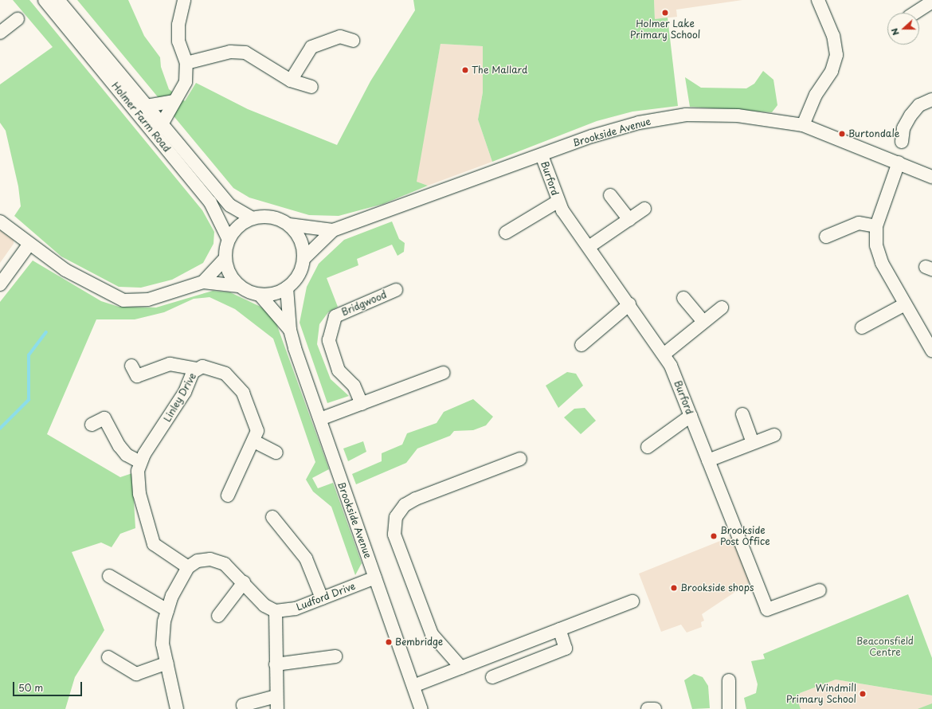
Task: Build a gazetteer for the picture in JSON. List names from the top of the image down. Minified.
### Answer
{"streets":{"street":["Holmer Farm Road","Brookside Avenue","Burford","Bridgwood","Linley Drive","Ludford Drive"]},"crossings":[["Holmer Farm Road","Brookside Avenue"],["Brookside Avenue","Burford"],["Brookside Avenue","Ludford Drive"]],"parks":["Beaconsfield Centre"],"places":["Holmer Lake Primary School","The Mallard","Burtondale","Brookside Post Office","Brookside shops","Bembridge","Windmill Primary School"],"scale_bar":"50 m","north":"left"}
